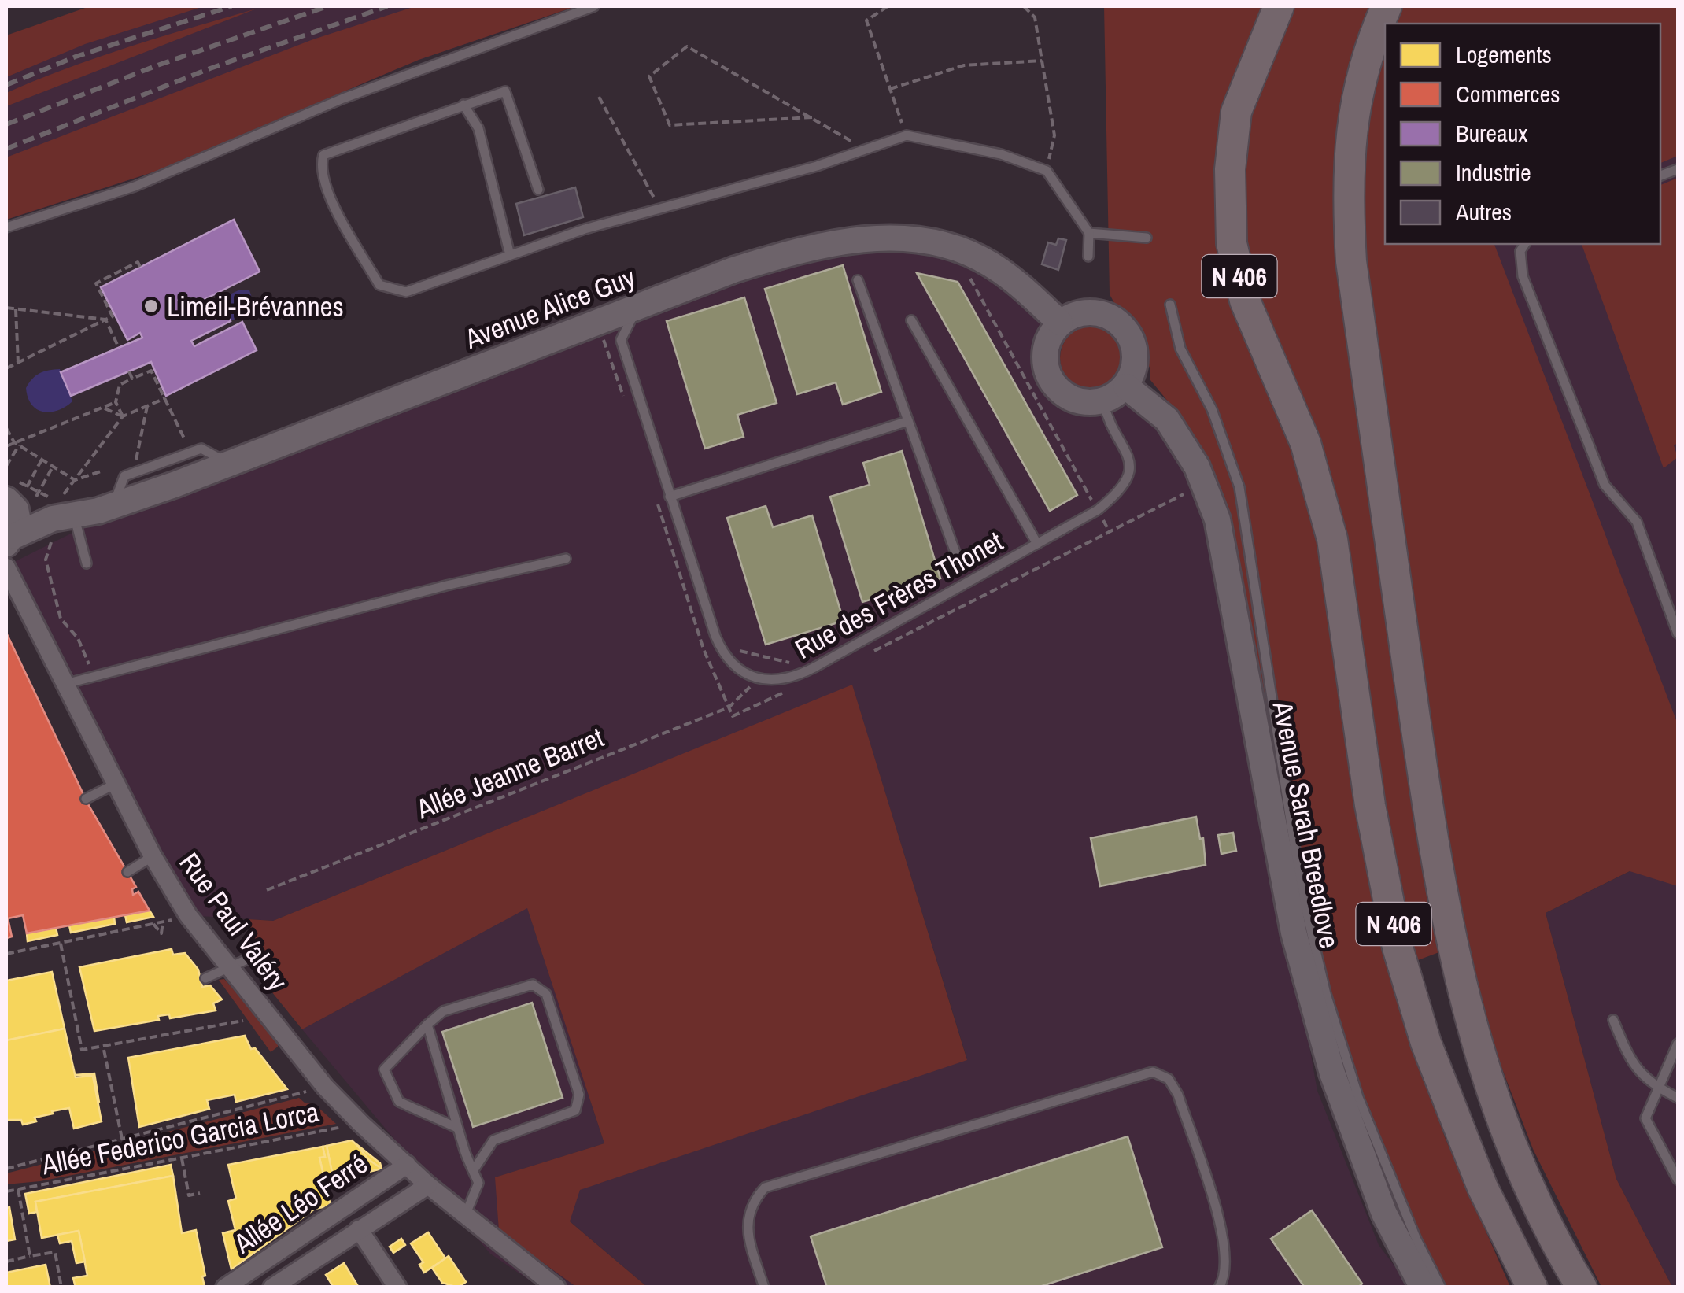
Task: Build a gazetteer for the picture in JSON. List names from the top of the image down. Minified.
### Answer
{"streets":{"highway":["N 406"],"main road":["Avenue Alice Guy","Avenue Sarah Breedlove"],"street":["Rue Paul Valéry","Allée Léo Ferré"],"lane":["Rue des Frères Thonet"],"path":["Allée Jeanne Barret","Allée Federico Garcia Lorca"]},"crossings":[["Avenue Alice Guy","Rue des Frères Thonet"],["Avenue Alice Guy","Avenue Sarah Breedlove"],["Rue des Frères Thonet","Allée Jeanne Barret"],["Rue des Frères Thonet","Avenue Sarah Breedlove"],["Rue Paul Valéry","Allée Federico Garcia Lorca"],["Rue Paul Valéry","Allée Léo Ferré"]],"places":["Limeil-Brévannes"],"legend":["Logements","Commerces","Bureaux","Industrie","Autres"]}
